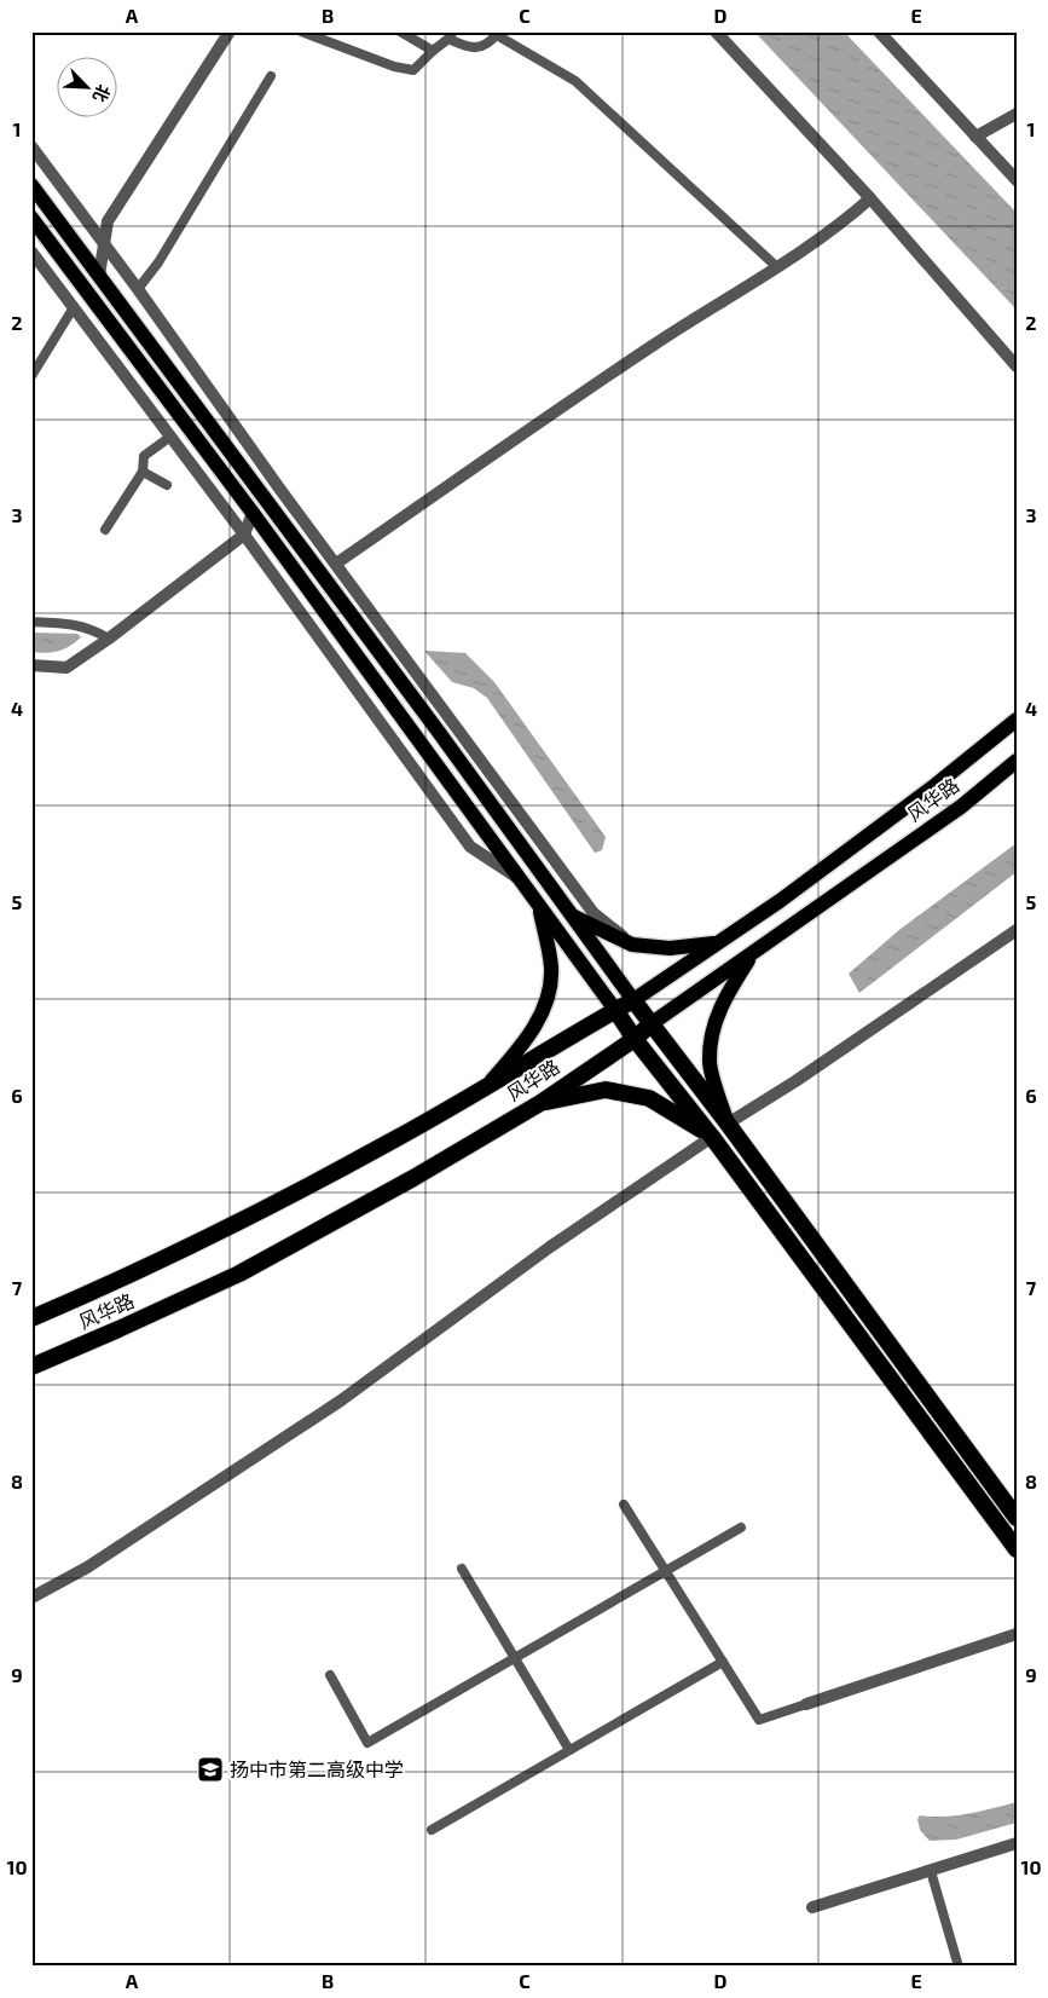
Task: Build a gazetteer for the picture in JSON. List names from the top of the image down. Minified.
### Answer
{"streets":{"highway":["风华路"]},"places":{"school or university":["扬中市第二高级中学"]},"north":"bottom right","grid":{"columns":["A","B","C","D","E"],"rows":["1","2","3","4","5","6","7","8","9","10"]}}
